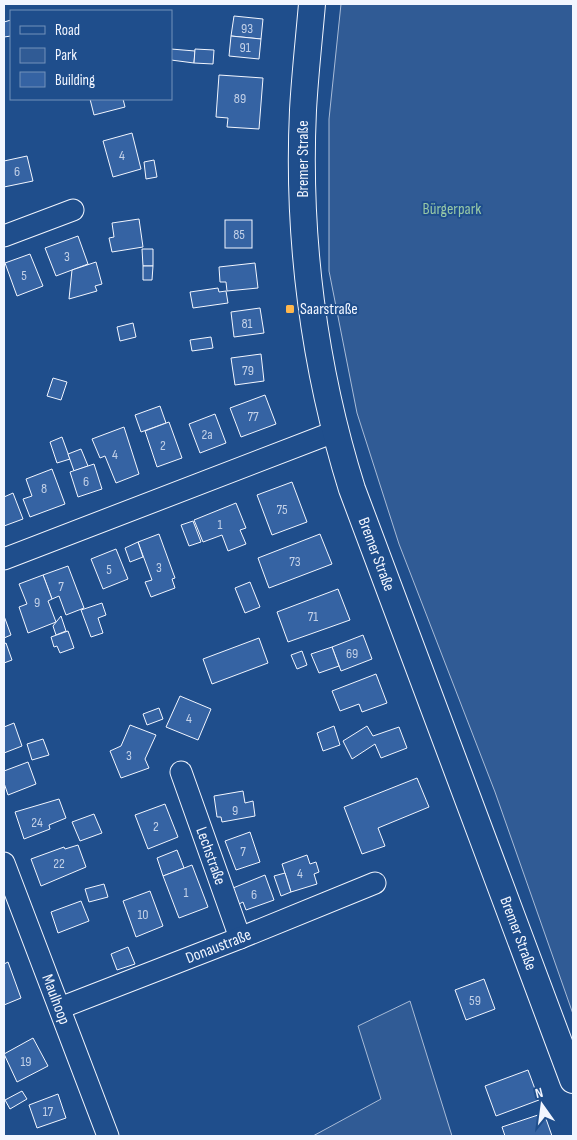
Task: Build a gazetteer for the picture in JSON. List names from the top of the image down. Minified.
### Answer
{"streets":{"main road":["Bremer Straße"],"street":["Lechstraße","Donaustraße","Maulhoop"]},"crossings":[["Lechstraße","Donaustraße"],["Donaustraße","Maulhoop"]],"parks":["Bürgerpark"],"places":{"transit":["Saarstraße"]},"house_numbers":["93","91","89","4","6","85","3","5","81","79","77","2a","2","4","6","8","75","1","73","3","5","7","9","71","69","4","3","9","24","2","7","22","4","1","6","10","59","19","17"],"legend":["Road","Park","Building"],"north":"top"}
